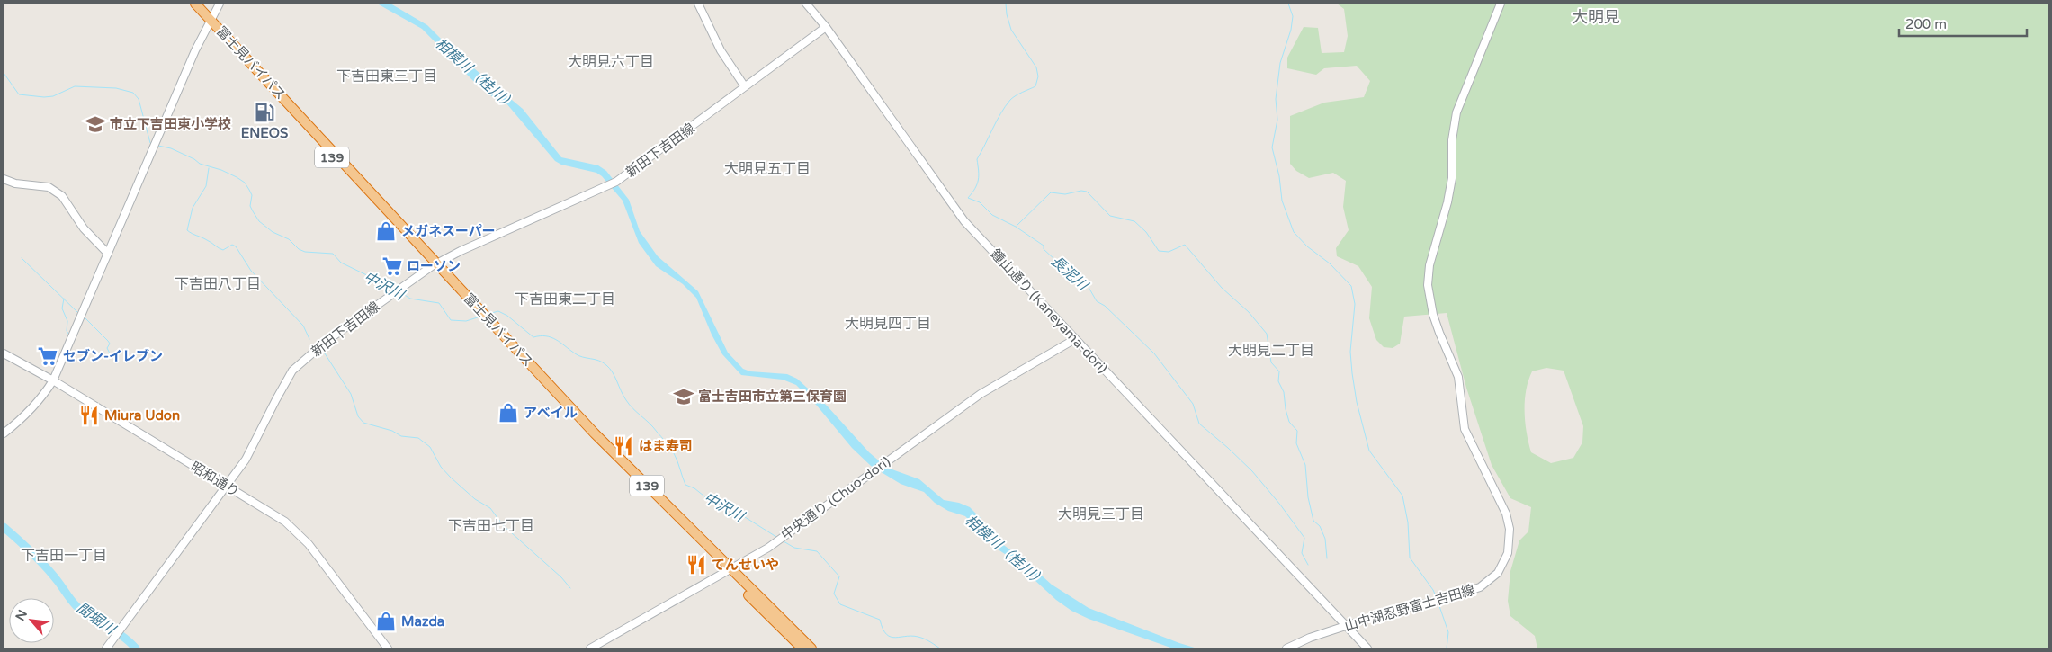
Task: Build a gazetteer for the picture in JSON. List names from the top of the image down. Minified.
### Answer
{"streets":{"highway":["富士見バイパス","139"],"main road":["新田下吉田線","鐘山通り (Kaneyama-dori)","昭和通り","中央通り (Chuo-dori)","山中湖忍野富士吉田線"]},"crossings":[["富士見バイパス","新田下吉田線"],["富士見バイパス","中央通り (Chuo-dori)"],["新田下吉田線","昭和通り"],["鐘山通り (Kaneyama-dori)","中央通り (Chuo-dori)"],["鐘山通り (Kaneyama-dori)","山中湖忍野富士吉田線"]],"districts":["大明見","大明見六丁目","下吉田東三丁目","大明見五丁目","下吉田八丁目","下吉田東二丁目","大明見四丁目","大明見二丁目","大明見三丁目","下吉田七丁目","下吉田一丁目"],"water":["相模川（桂川）","長泥川","中沢川","間堀川"],"places":{"fuel station":["ENEOS"],"school or university":["市立下吉田東小学校","富士吉田市立第三保育園"],"shop":["メガネスーパー","アベイル","Mazda"],"supermarket":["ローソン","セブン-イレブン"],"restaurant":["Miura Udon","はま寿司","てんせいや"]},"scale_bar":"200 m","north":"top left"}
